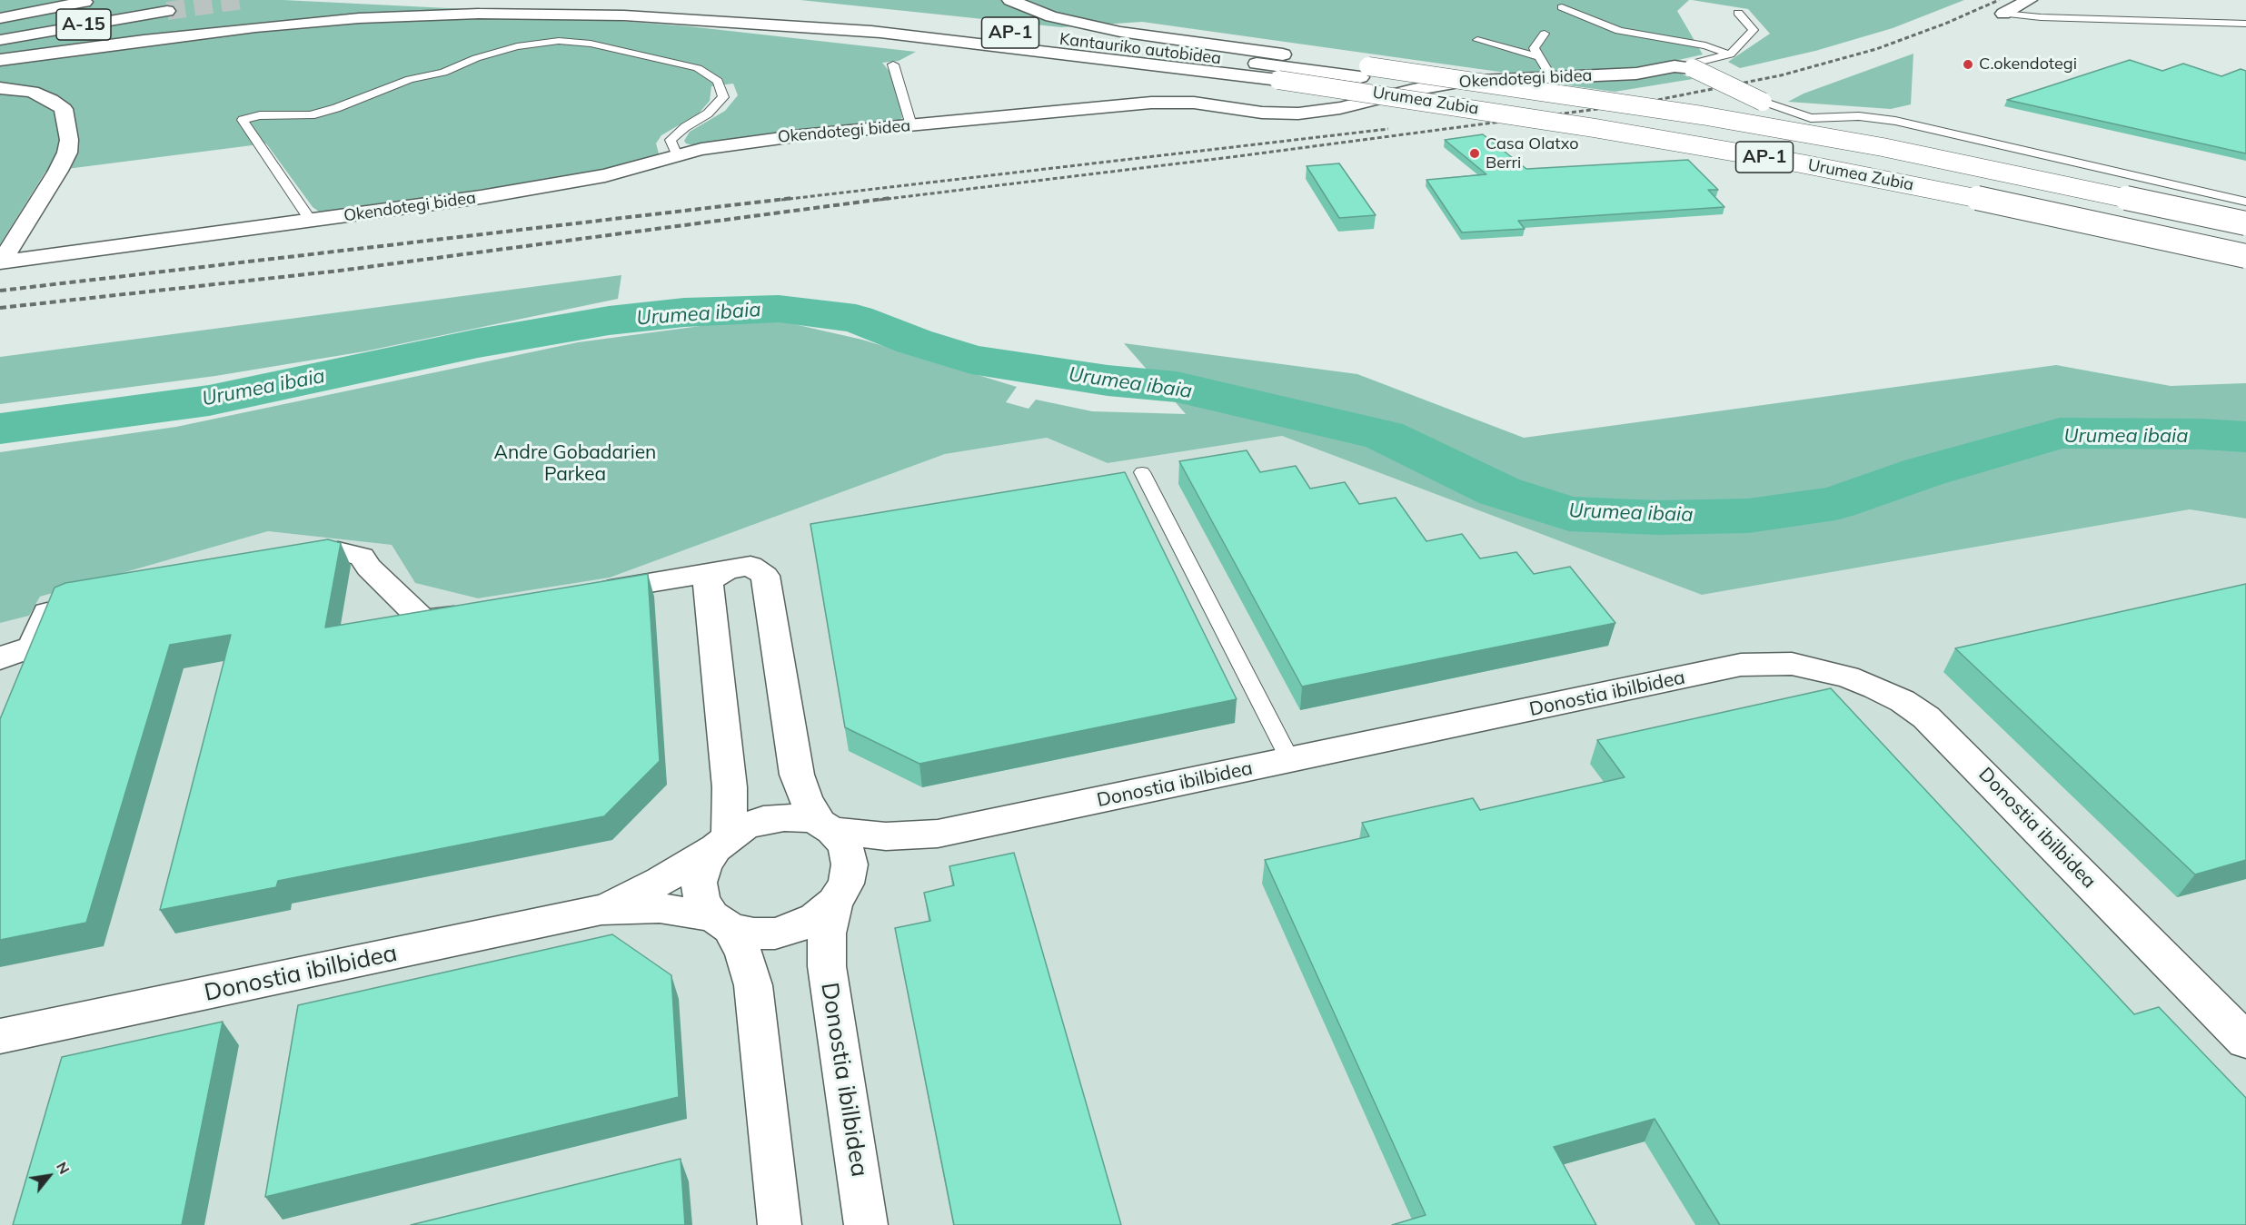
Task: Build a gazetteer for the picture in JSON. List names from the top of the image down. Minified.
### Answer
{"streets":{"main road":["A-15","AP-1","Kantauriko autobidea","Okendotegi bidea","Urumea Zubia","Donostia ibilbidea"]},"crossings":[["AP-1","Urumea Zubia"],["Kantauriko autobidea","Urumea Zubia"]],"water":["Urumea ibaia"],"parks":["Andre Gobadarien Parkea"],"places":["C.okendotegi","Casa Olatxo Berri"],"north":"top right"}
